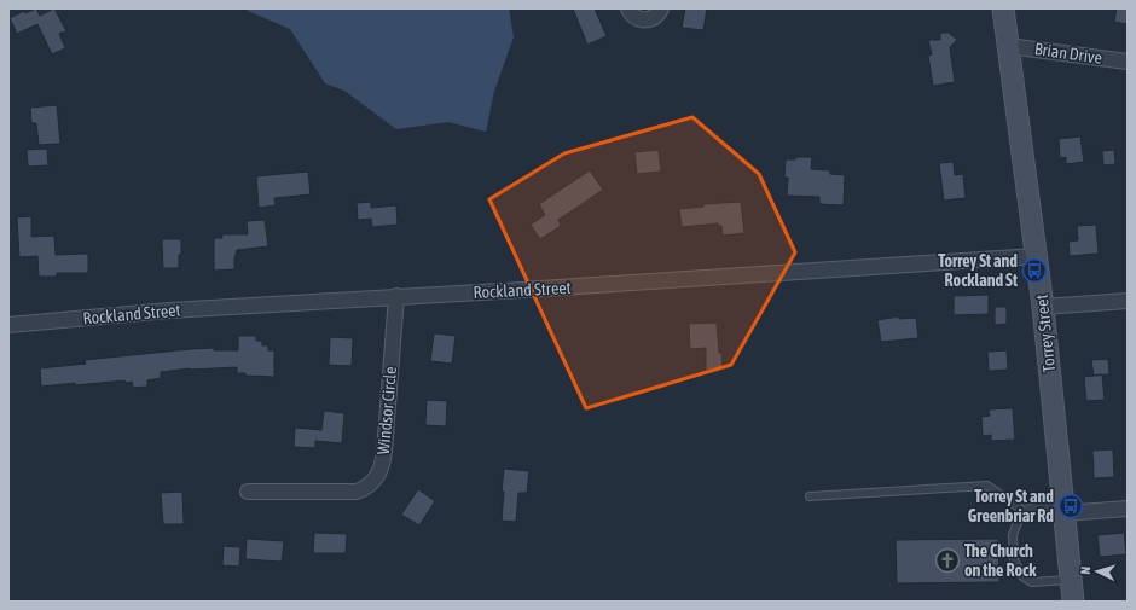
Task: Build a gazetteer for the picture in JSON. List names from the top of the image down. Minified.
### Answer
{"streets":{"main road":["Torrey Street"],"street":["Brian Drive","Rockland Street","Windsor Circle"]},"crossings":[["Brian Drive","Torrey Street"],["Rockland Street","Torrey Street"],["Rockland Street","Windsor Circle"]],"places":{"bus stop":["Torrey St and Rockland St","Torrey St and Greenbriar Rd"],"church":["The Church on the Rock"]},"north":"left"}
